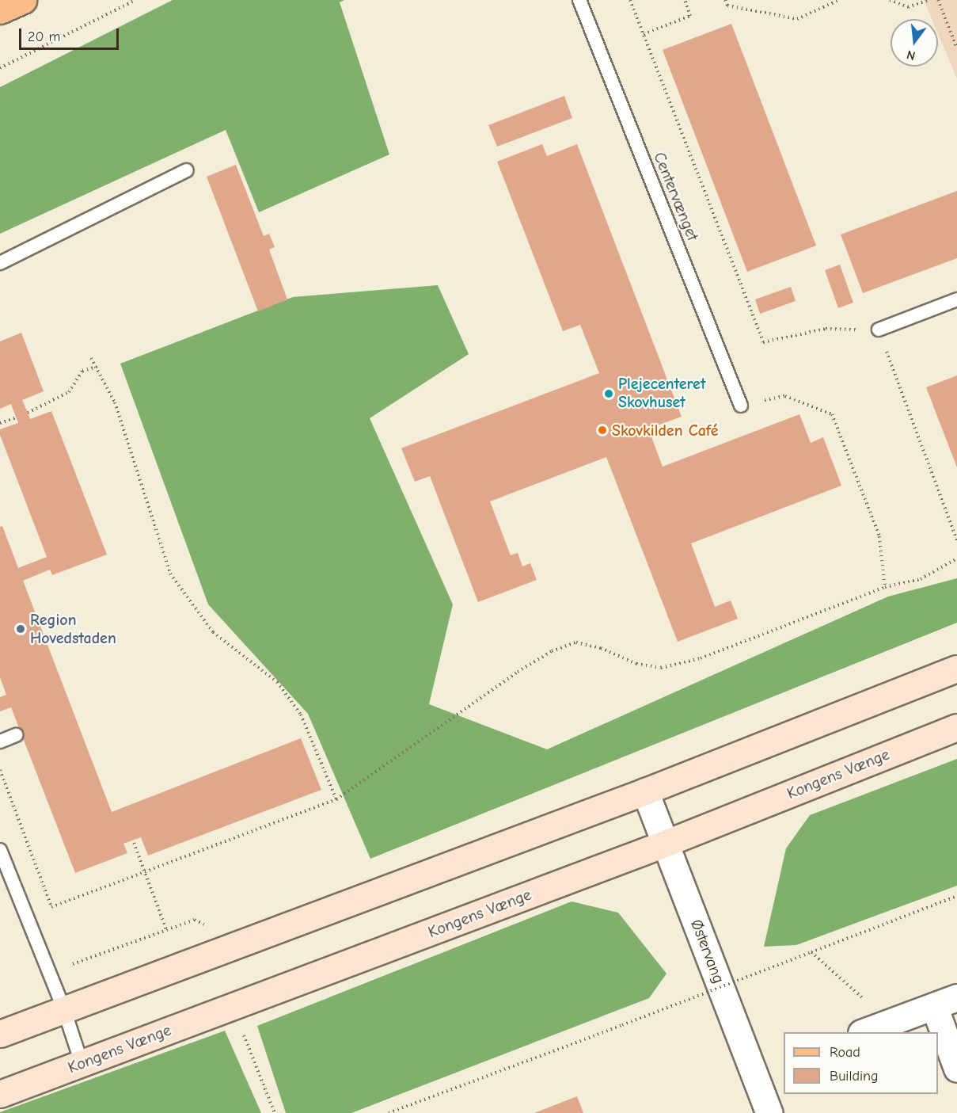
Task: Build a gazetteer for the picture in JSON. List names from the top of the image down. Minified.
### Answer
{"streets":{"street":["Kongens Vænge","Østervang"],"lane":["Centervænget"]},"crossings":[["Kongens Vænge","Østervang"]],"places":["Plejecenteret Skovhuset","Skovkilden Café","Region Hovedstaden"],"legend":["Road","Building"],"scale_bar":"20 m","north":"bottom"}
